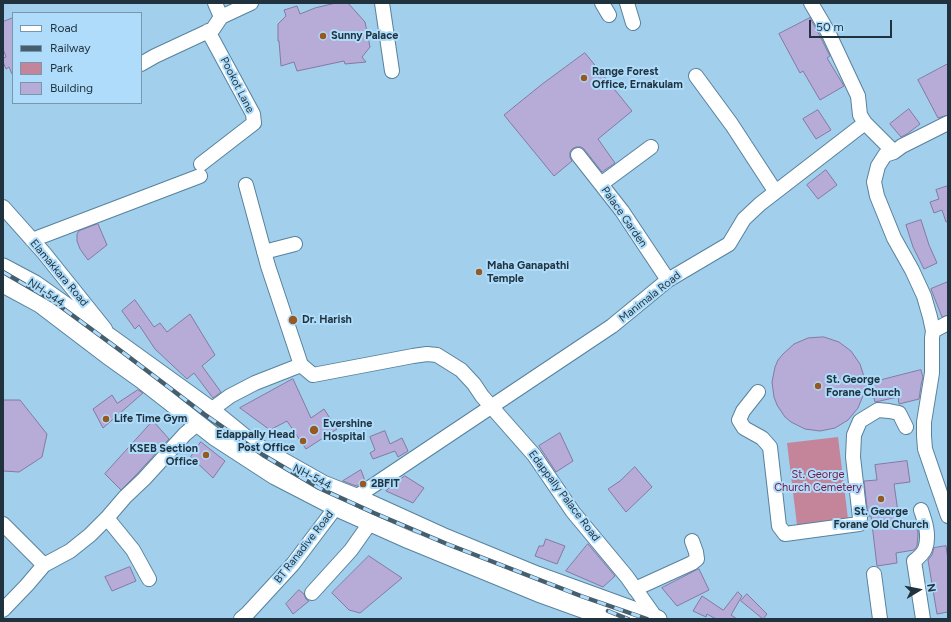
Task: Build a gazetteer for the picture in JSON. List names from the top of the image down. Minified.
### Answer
{"streets":{"main road":["NH-544"],"street":["Pookot Lane","Palace Garden","Elamakkara Road","Manimala Road","Edappally Palace Road","BT Ranadive Road"]},"crossings":[["Pookot Lane","Elamakkara Road"],["Palace Garden","Manimala Road"],["Elamakkara Road","NH-544"],["NH-544","Manimala Road"],["NH-544","Edappally Palace Road"],["NH-544","BT Ranadive Road"],["Manimala Road","Edappally Palace Road"],["Manimala Road","BT Ranadive Road"]],"parks":["St. George Church Cemetery"],"places":["Sunny Palace","Range Forest Office, Ernakulam","Maha Ganapathi Temple","Dr. Harish","St. George Forane Church","Life Time Gym","Evershine Hospital","Edappally Head Post Office","KSEB Section Office","2BFIT","St. George Forane Old Church"],"legend":["Road","Railway","Park","Building"],"scale_bar":"50 m","north":"right"}
